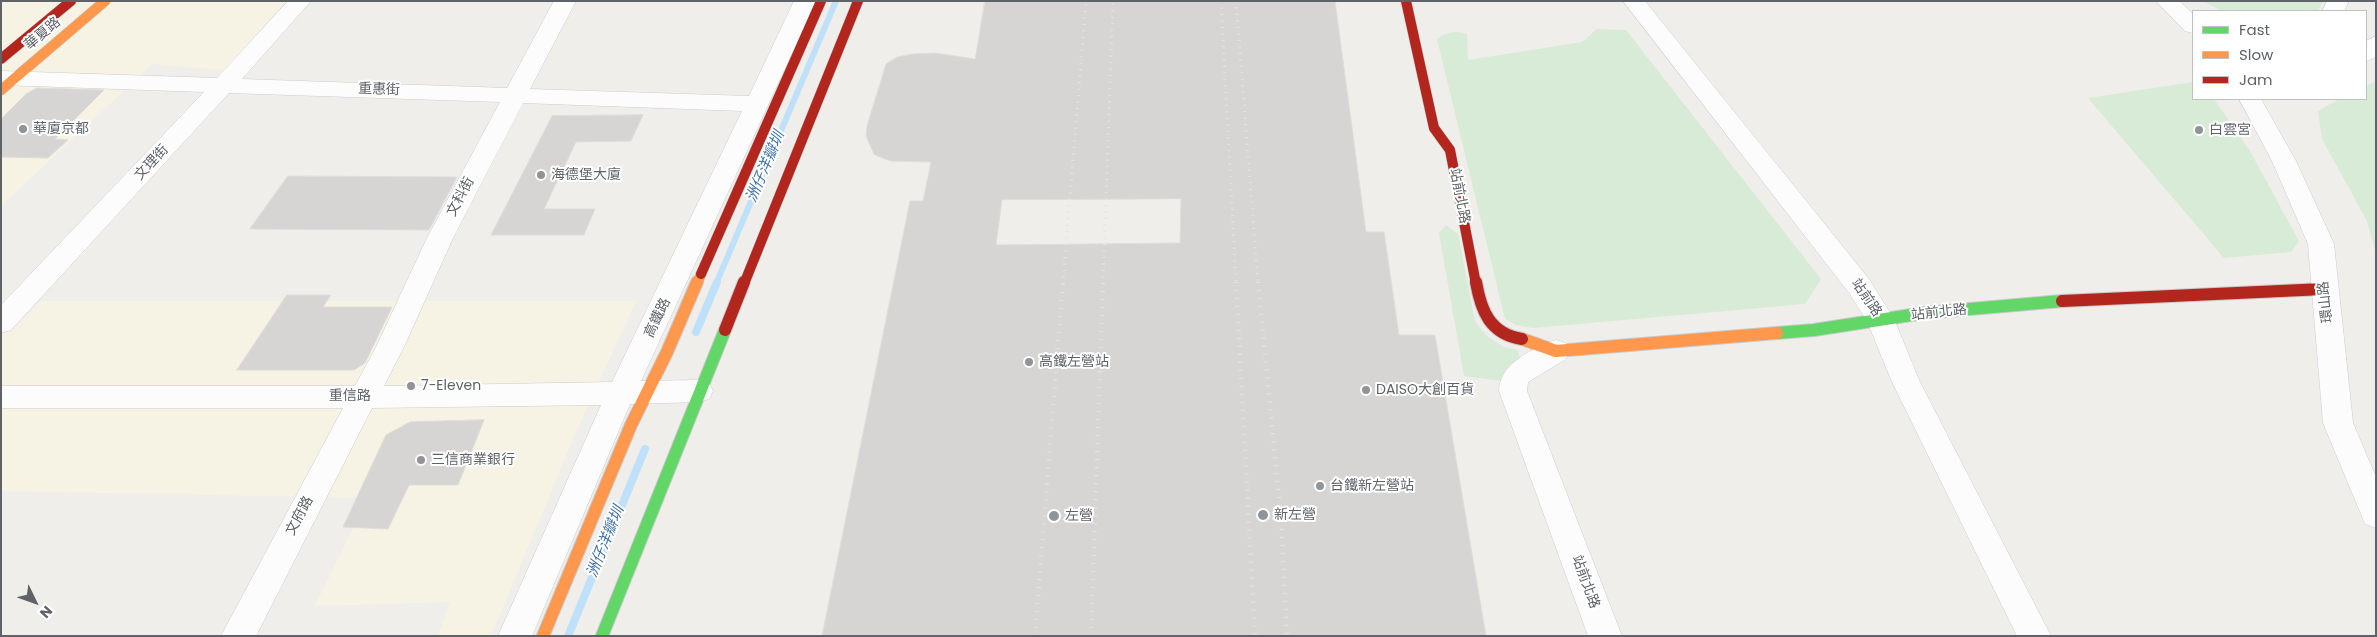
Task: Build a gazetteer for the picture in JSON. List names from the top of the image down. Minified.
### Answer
{"streets":{"street":["華夏路","重惠街","文理街","站前北路","文科街","站前路","環山路","高鐵路","重信路","文府路"]},"crossings":[["華夏路","重惠街"],["重惠街","文理街"],["重惠街","文科街"],["重惠街","高鐵路"],["站前北路","站前路"],["站前北路","環山路"],["文科街","重信路"],["文科街","文府路"],["高鐵路","重信路"],["重信路","文府路"]],"water":["洲仔洋瓣圳"],"places":["華廈京都","白雲宮","海德堡大廈","高鐵左營站","7-Eleven","DAISO大創百貨","三信商業銀行","台鐵新左營站","新左營","左營"],"legend":["Fast","Slow","Jam"],"north":"bottom right"}
